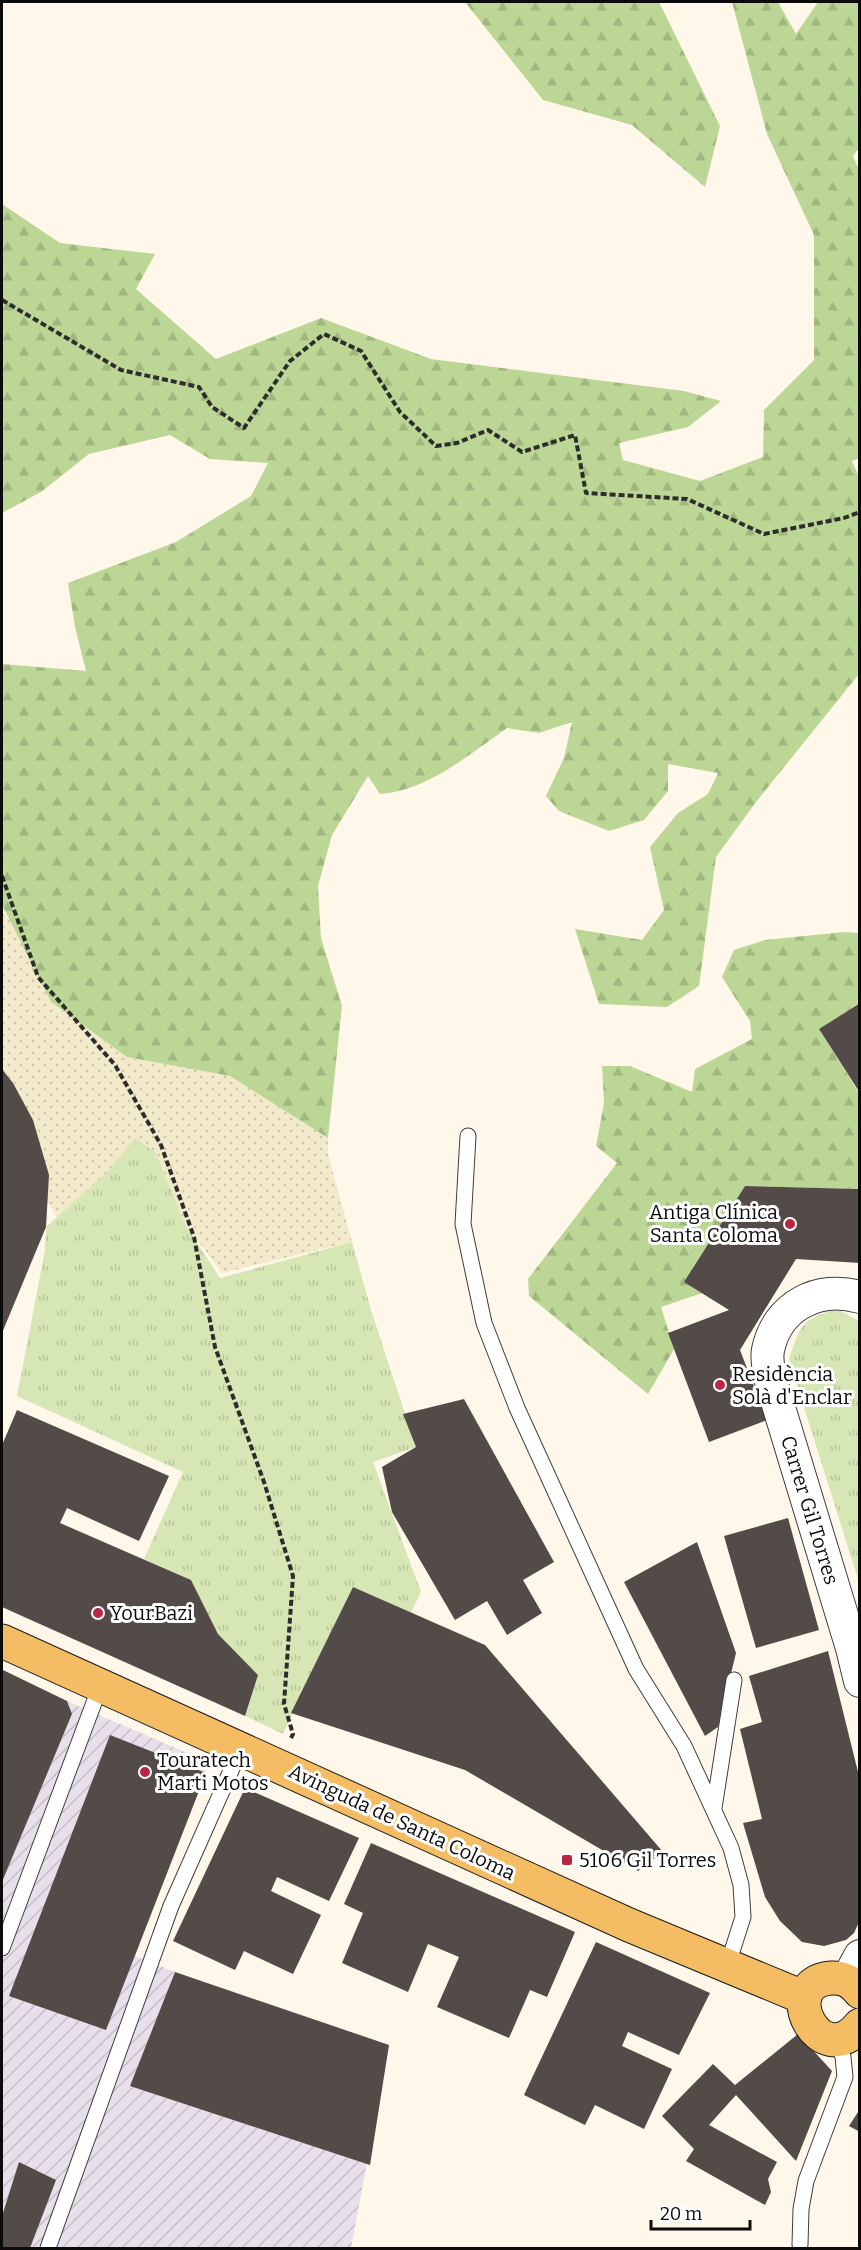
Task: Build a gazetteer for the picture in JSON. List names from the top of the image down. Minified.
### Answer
{"streets":{"main road":["Avinguda de Santa Coloma"],"street":["Carrer Gil Torres"]},"places":{"other":["Antiga Clínica Santa Coloma","Residència Solà d'Enclar","YourBazi","Touratech Marti Motos"],"transit":["5106 Gil Torres"]},"scale_bar":"20 m"}
